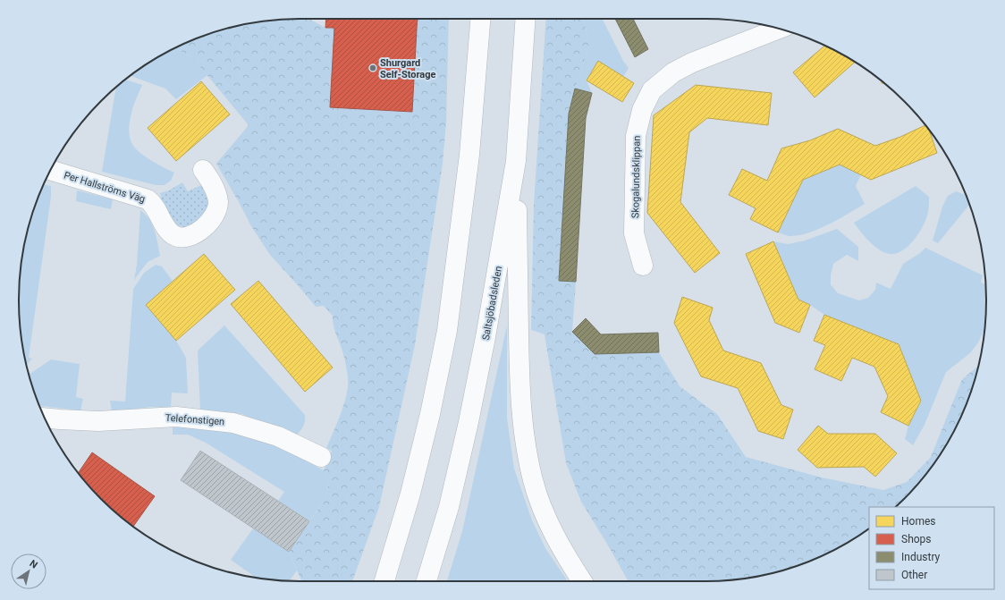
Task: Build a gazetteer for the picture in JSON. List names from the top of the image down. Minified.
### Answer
{"streets":{"main road":["Skogalundsklippan","Per Hallströms Väg","Saltsjöbadsleden","Telefonstigen"]},"places":["Shurgard Self-Storage"],"legend":["Homes","Shops","Industry","Other"],"north":"top right"}
